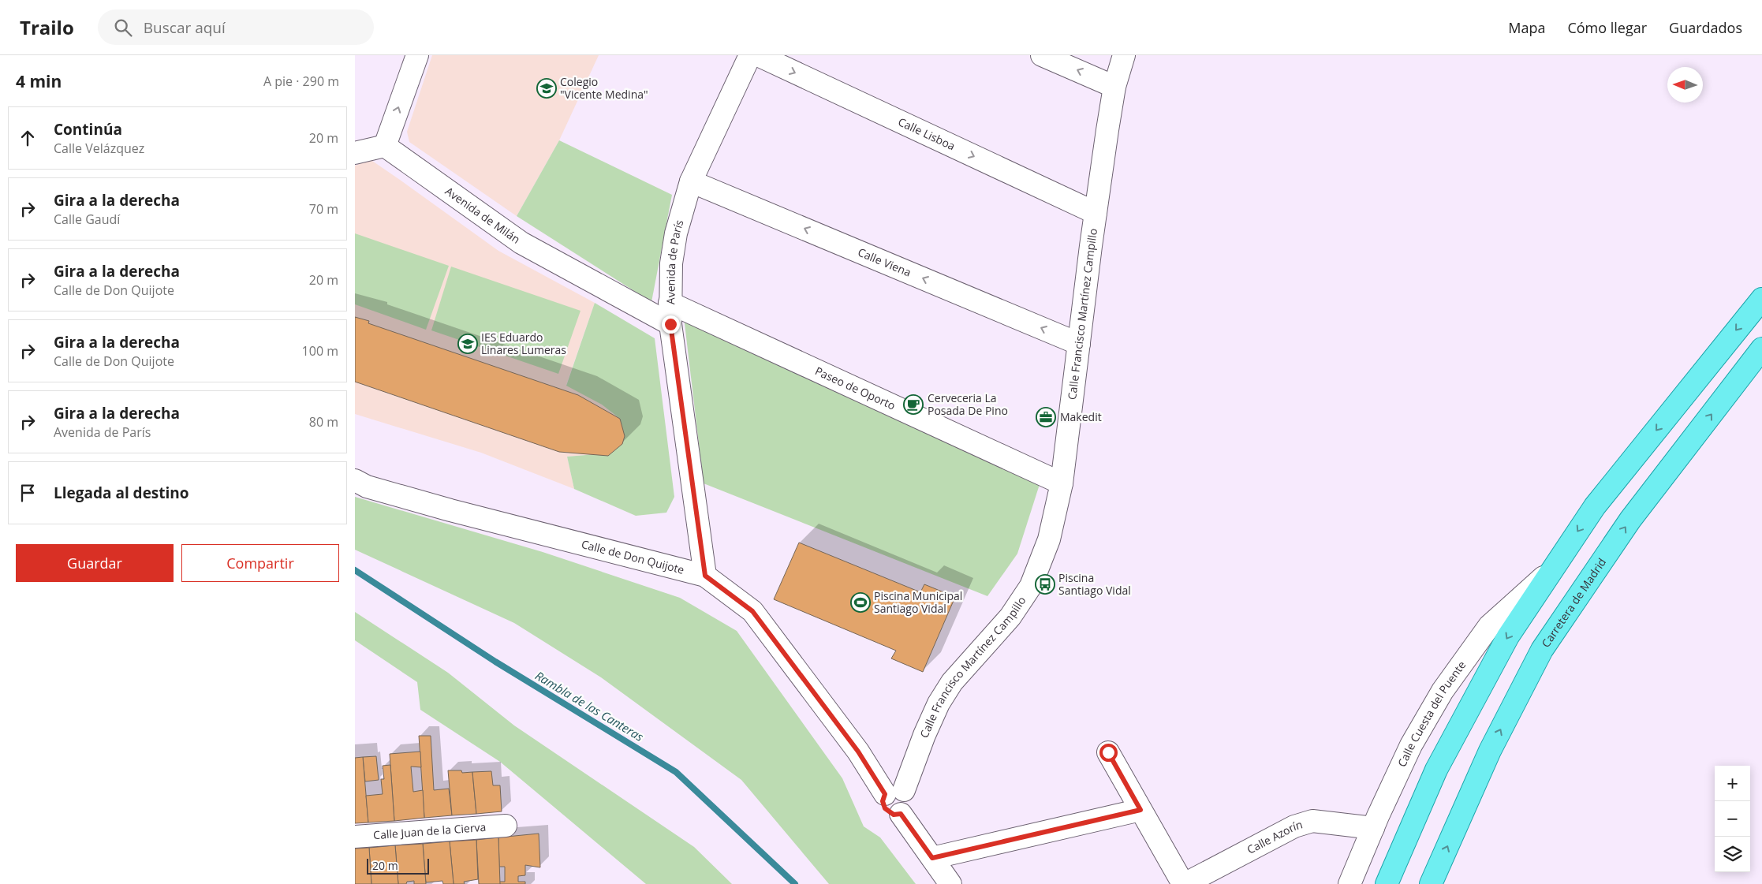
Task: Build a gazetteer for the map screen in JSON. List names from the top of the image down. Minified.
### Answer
{"streets":{"main road":["Carretera de Madrid"],"street":["Calle Lisboa","Avenida de Milán","Avenida de París","Calle Viena","Calle Francisco Martínez Campillo","Paseo de Oporto","Calle de Don Quijote","Calle Cuesta del Puente","Calle Juan de la Cierva","Calle Azorín"]},"crossings":[["Calle Lisboa","Calle Francisco Martínez Campillo"],["Avenida de Milán","Avenida de París"],["Avenida de París","Calle Viena"],["Avenida de París","Paseo de Oporto"],["Avenida de París","Calle de Don Quijote"],["Calle Viena","Calle Francisco Martínez Campillo"],["Calle Francisco Martínez Campillo","Paseo de Oporto"],["Calle Francisco Martínez Campillo","Calle de Don Quijote"],["Calle Cuesta del Puente","Calle Azorín"]],"one_way":["Calle Lisboa","Calle Viena"],"water":["Rambla de las Canteras"],"places":{"school or university":["Colegio \"Vicente Medina\"","IES Eduardo Linares Lumeras"],"cafe":["Cerveceria La Posada De Pino"],"office":["Makedit"],"bus stop":["Piscina Santiago Vidal"],"sports":["Piscina Municipal Santiago Vidal"]},"scale_bar":"20 m","north":"left","page":{"header":"Trailo","search":"Buscar aquí","nav":["Mapa","Cómo llegar","Guardados"],"heading":["4 min","A pie · 290 m"],"list":[["Continúa","Calle Velázquez","20 m"],["Gira a la derecha","Calle Gaudí","70 m"],["Gira a la derecha","Calle de Don Quijote","20 m"],["Gira a la derecha","Calle de Don Quijote","100 m"],["Gira a la derecha","Avenida de París","80 m"],"Llegada al destino"],"buttons":["Guardar","Compartir"],"map_buttons":["+","−"],"scale":"20 m"}}
